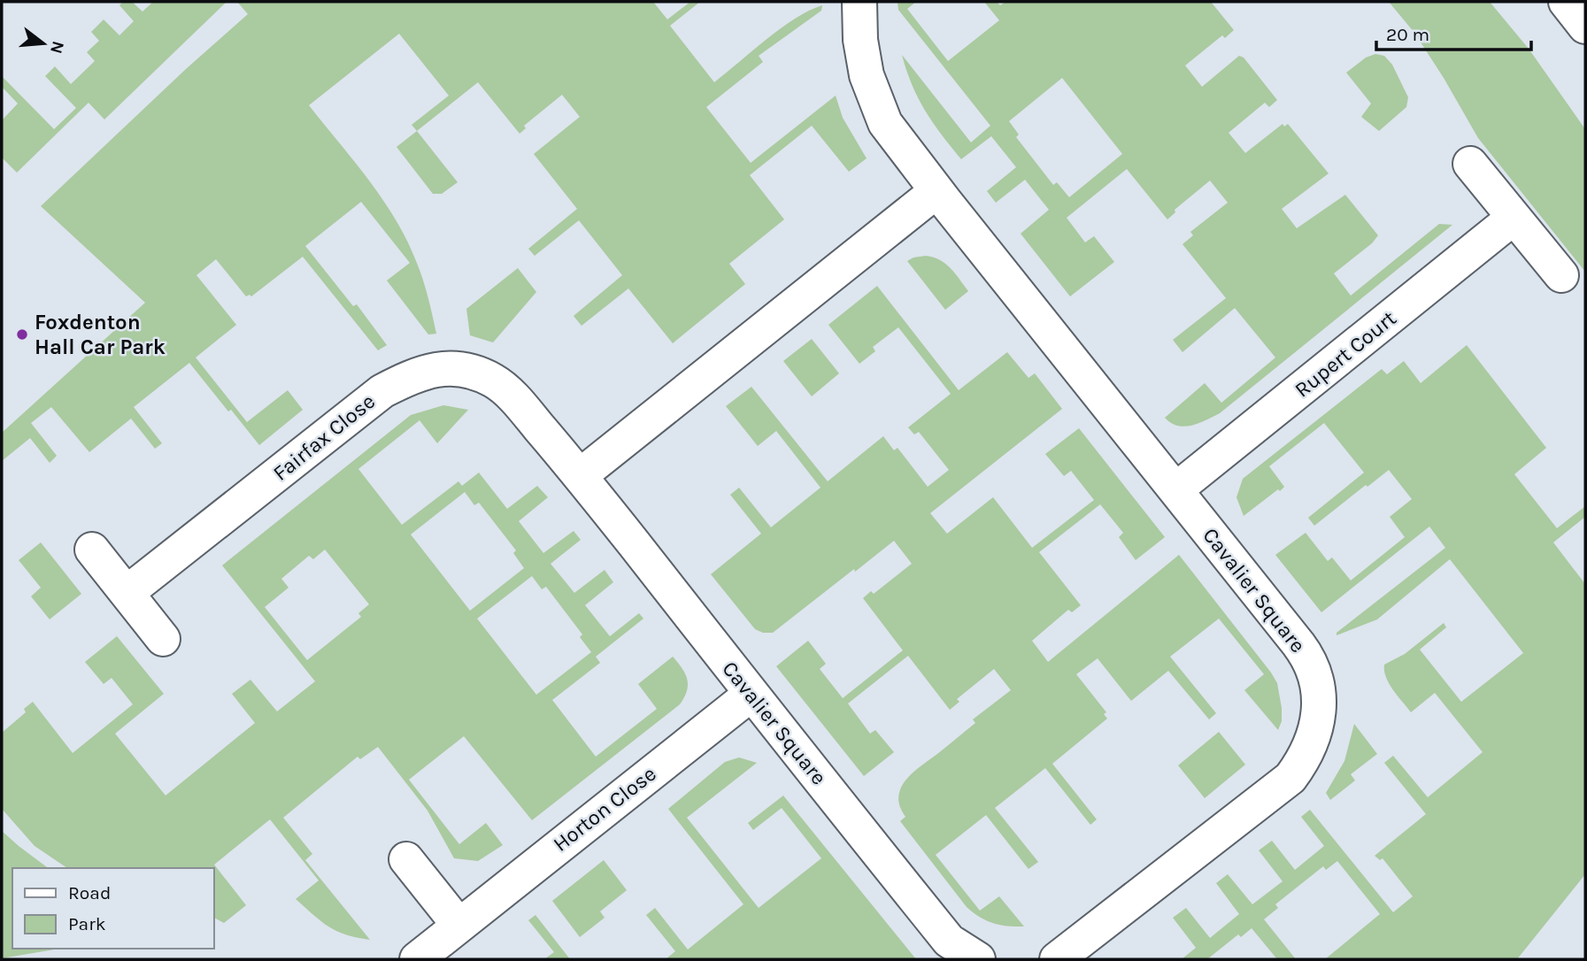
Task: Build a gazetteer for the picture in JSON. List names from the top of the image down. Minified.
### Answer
{"streets":{"street":["Rupert Court","Fairfax Close","Cavalier Square","Horton Close"]},"crossings":[["Rupert Court","Cavalier Square"],["Fairfax Close","Cavalier Square"],["Cavalier Square","Horton Close"]],"places":["Foxdenton Hall Car Park"],"legend":["Road","Park"],"scale_bar":"20 m","north":"right"}
